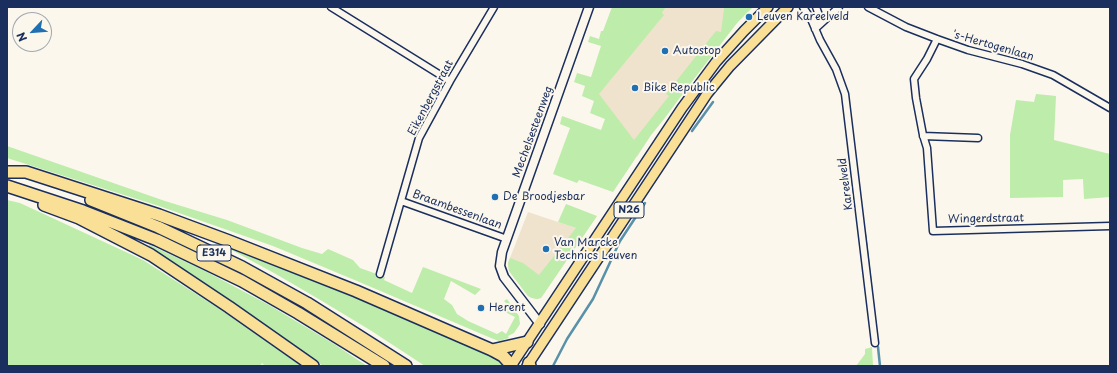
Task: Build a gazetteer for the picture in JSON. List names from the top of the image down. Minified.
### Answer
{"streets":{"highway":["E314"],"main road":["N26"],"street":["'s-Hertogenlaan","Eikenbergstraat","Mechelsesteenweg","Kareelveld","Braambessenlaan","Wingerdstraat"]},"crossings":[["'s-Hertogenlaan","Wingerdstraat"],["Eikenbergstraat","Braambessenlaan"],["Mechelsesteenweg","Braambessenlaan"],["Mechelsesteenweg","N26"]],"places":["Leuven Kareelveld","Autostop","Bike Republic","De Broodjesbar","Van Marcke Technics Leuven","Herent"],"north":"bottom left"}
